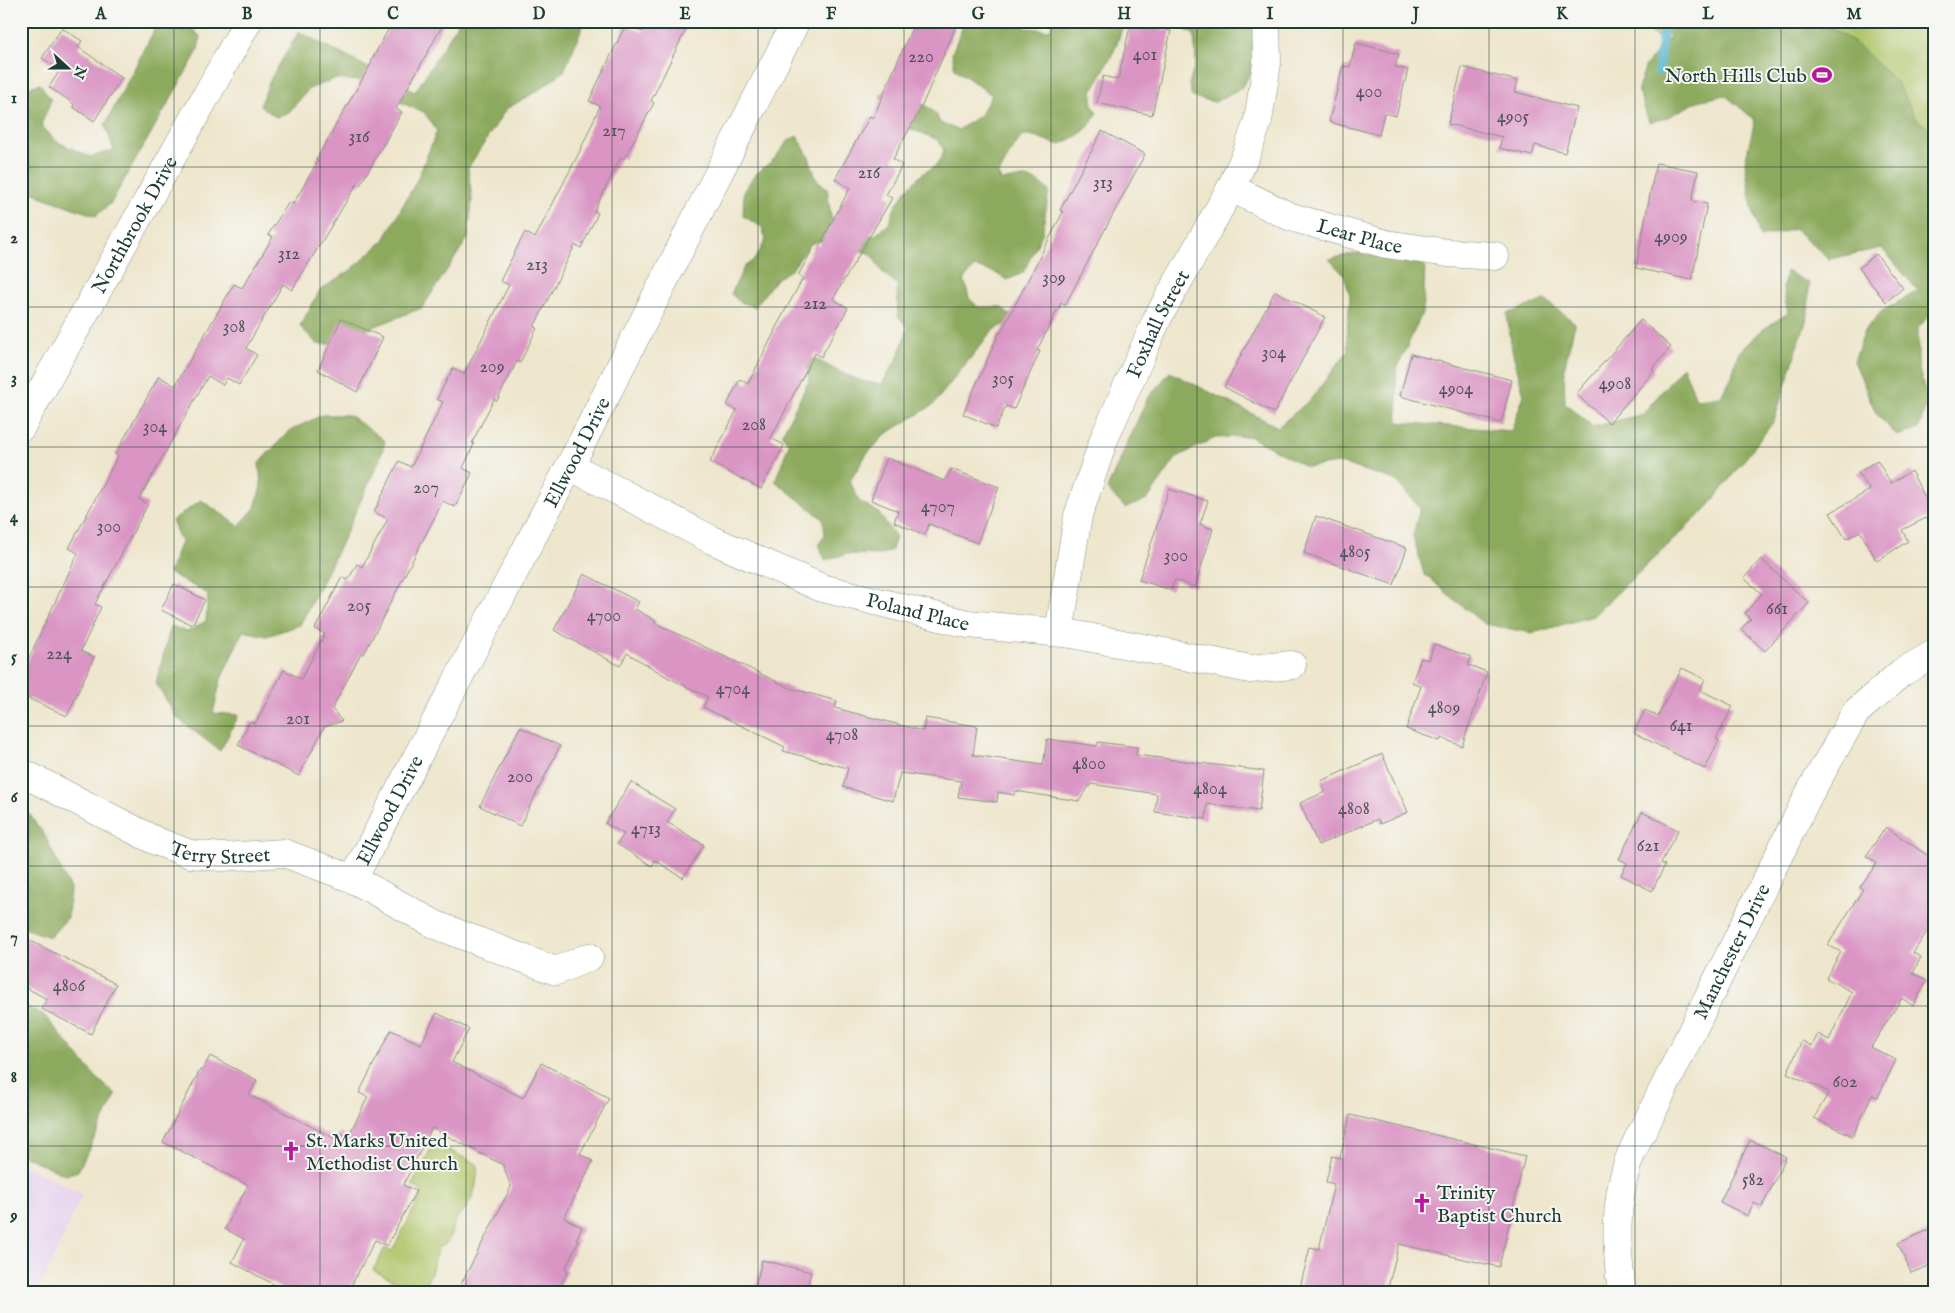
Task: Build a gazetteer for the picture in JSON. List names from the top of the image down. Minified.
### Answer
{"streets":{"street":["Northbrook Drive","Lear Place","Foxhall Street","Ellwood Drive","Poland Place","Terry Street","Manchester Drive"]},"crossings":[["Lear Place","Foxhall Street"],["Foxhall Street","Poland Place"],["Ellwood Drive","Poland Place"],["Ellwood Drive","Terry Street"]],"places":{"sports":["North Hills Club"],"church":["St. Marks United Methodist Church","Trinity Baptist Church"]},"house_numbers":["401","220","400","4905","217","316","216","313","4909","312","213","309","212","308","304","209","305","4908","4904","208","304","207","4707","300","4805","300","205","661","4700","224","4704","4809","201","641","4708","4800","200","4804","4808","4713","621","4806","602","582"],"north":"right","grid":{"columns":["A","B","C","D","E","F","G","H","I","J","K","L","M"],"rows":["1","2","3","4","5","6","7","8","9"]}}
